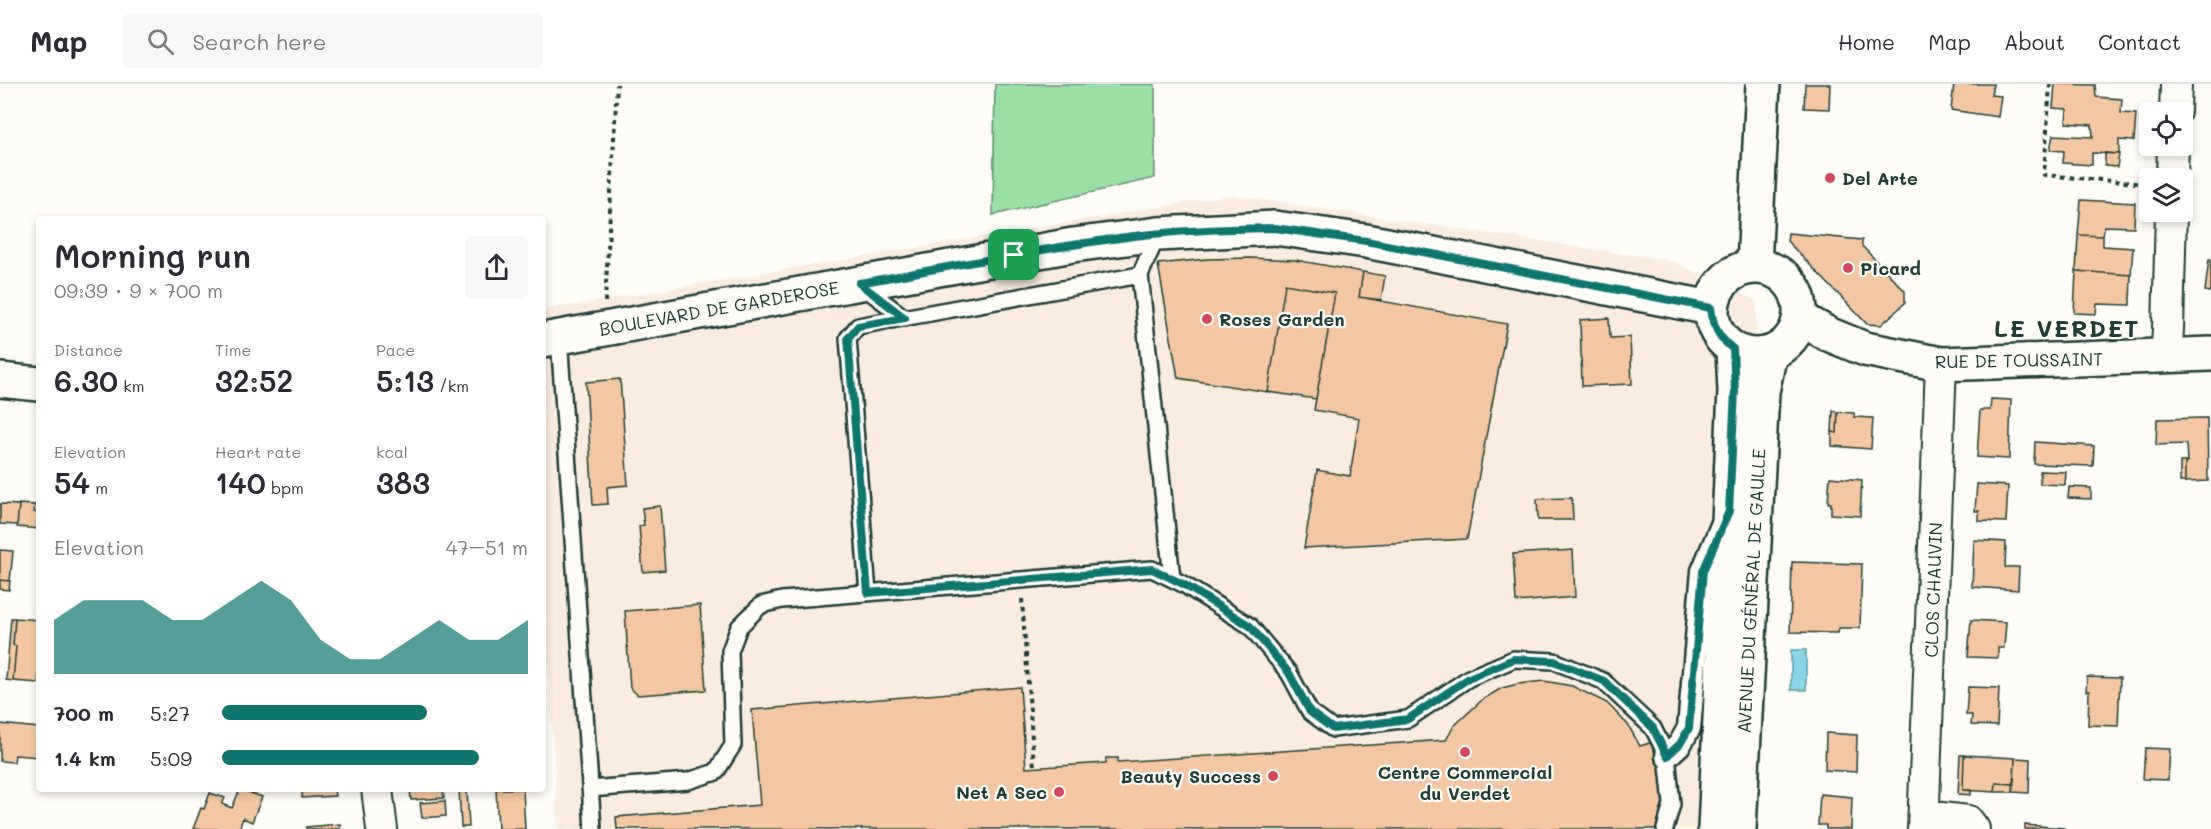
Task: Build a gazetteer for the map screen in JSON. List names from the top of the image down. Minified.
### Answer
{"streets":{"main road":["BOULEVARD DE GARDEROSE","RUE DE TOUSSAINT","AVENUE DU GÉNÉRAL DE GAULLE"],"street":["CLOS CHAUVIN"]},"crossings":[["BOULEVARD DE GARDEROSE","RUE DE TOUSSAINT"],["BOULEVARD DE GARDEROSE","AVENUE DU GÉNÉRAL DE GAULLE"],["RUE DE TOUSSAINT","CLOS CHAUVIN"],["RUE DE TOUSSAINT","AVENUE DU GÉNÉRAL DE GAULLE"]],"districts":["LE VERDET"],"places":["Del Arte","Picard","Roses Garden","Centre Commercial du Verdet","Beauty Success","Net A Sec"],"page":{"header":"Map","search":"Search here","nav":["Home","Map","About","Contact"],"heading":["Morning run","09:39 · 9 × 700 m"],"stats":[["Distance","6.30 km"],["Time","32:52"],["Pace","5:13 /km"],["Elevation","54 m"],["Heart rate","140 bpm"],["kcal","383"]],"chart":["Elevation","47–51 m"],"list":[{"name":"700 m","note":"5:27"},{"name":"1.4 km","note":"5:09"}]}}
